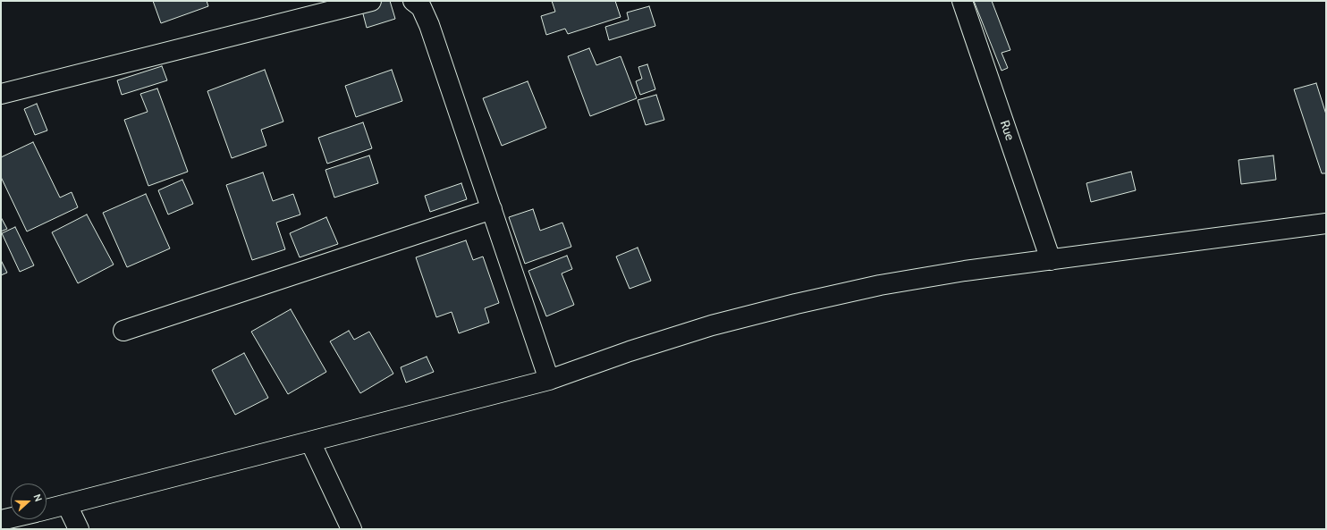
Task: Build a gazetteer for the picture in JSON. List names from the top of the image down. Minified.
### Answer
{"streets":{"street":["Rue"]},"north":"right"}
